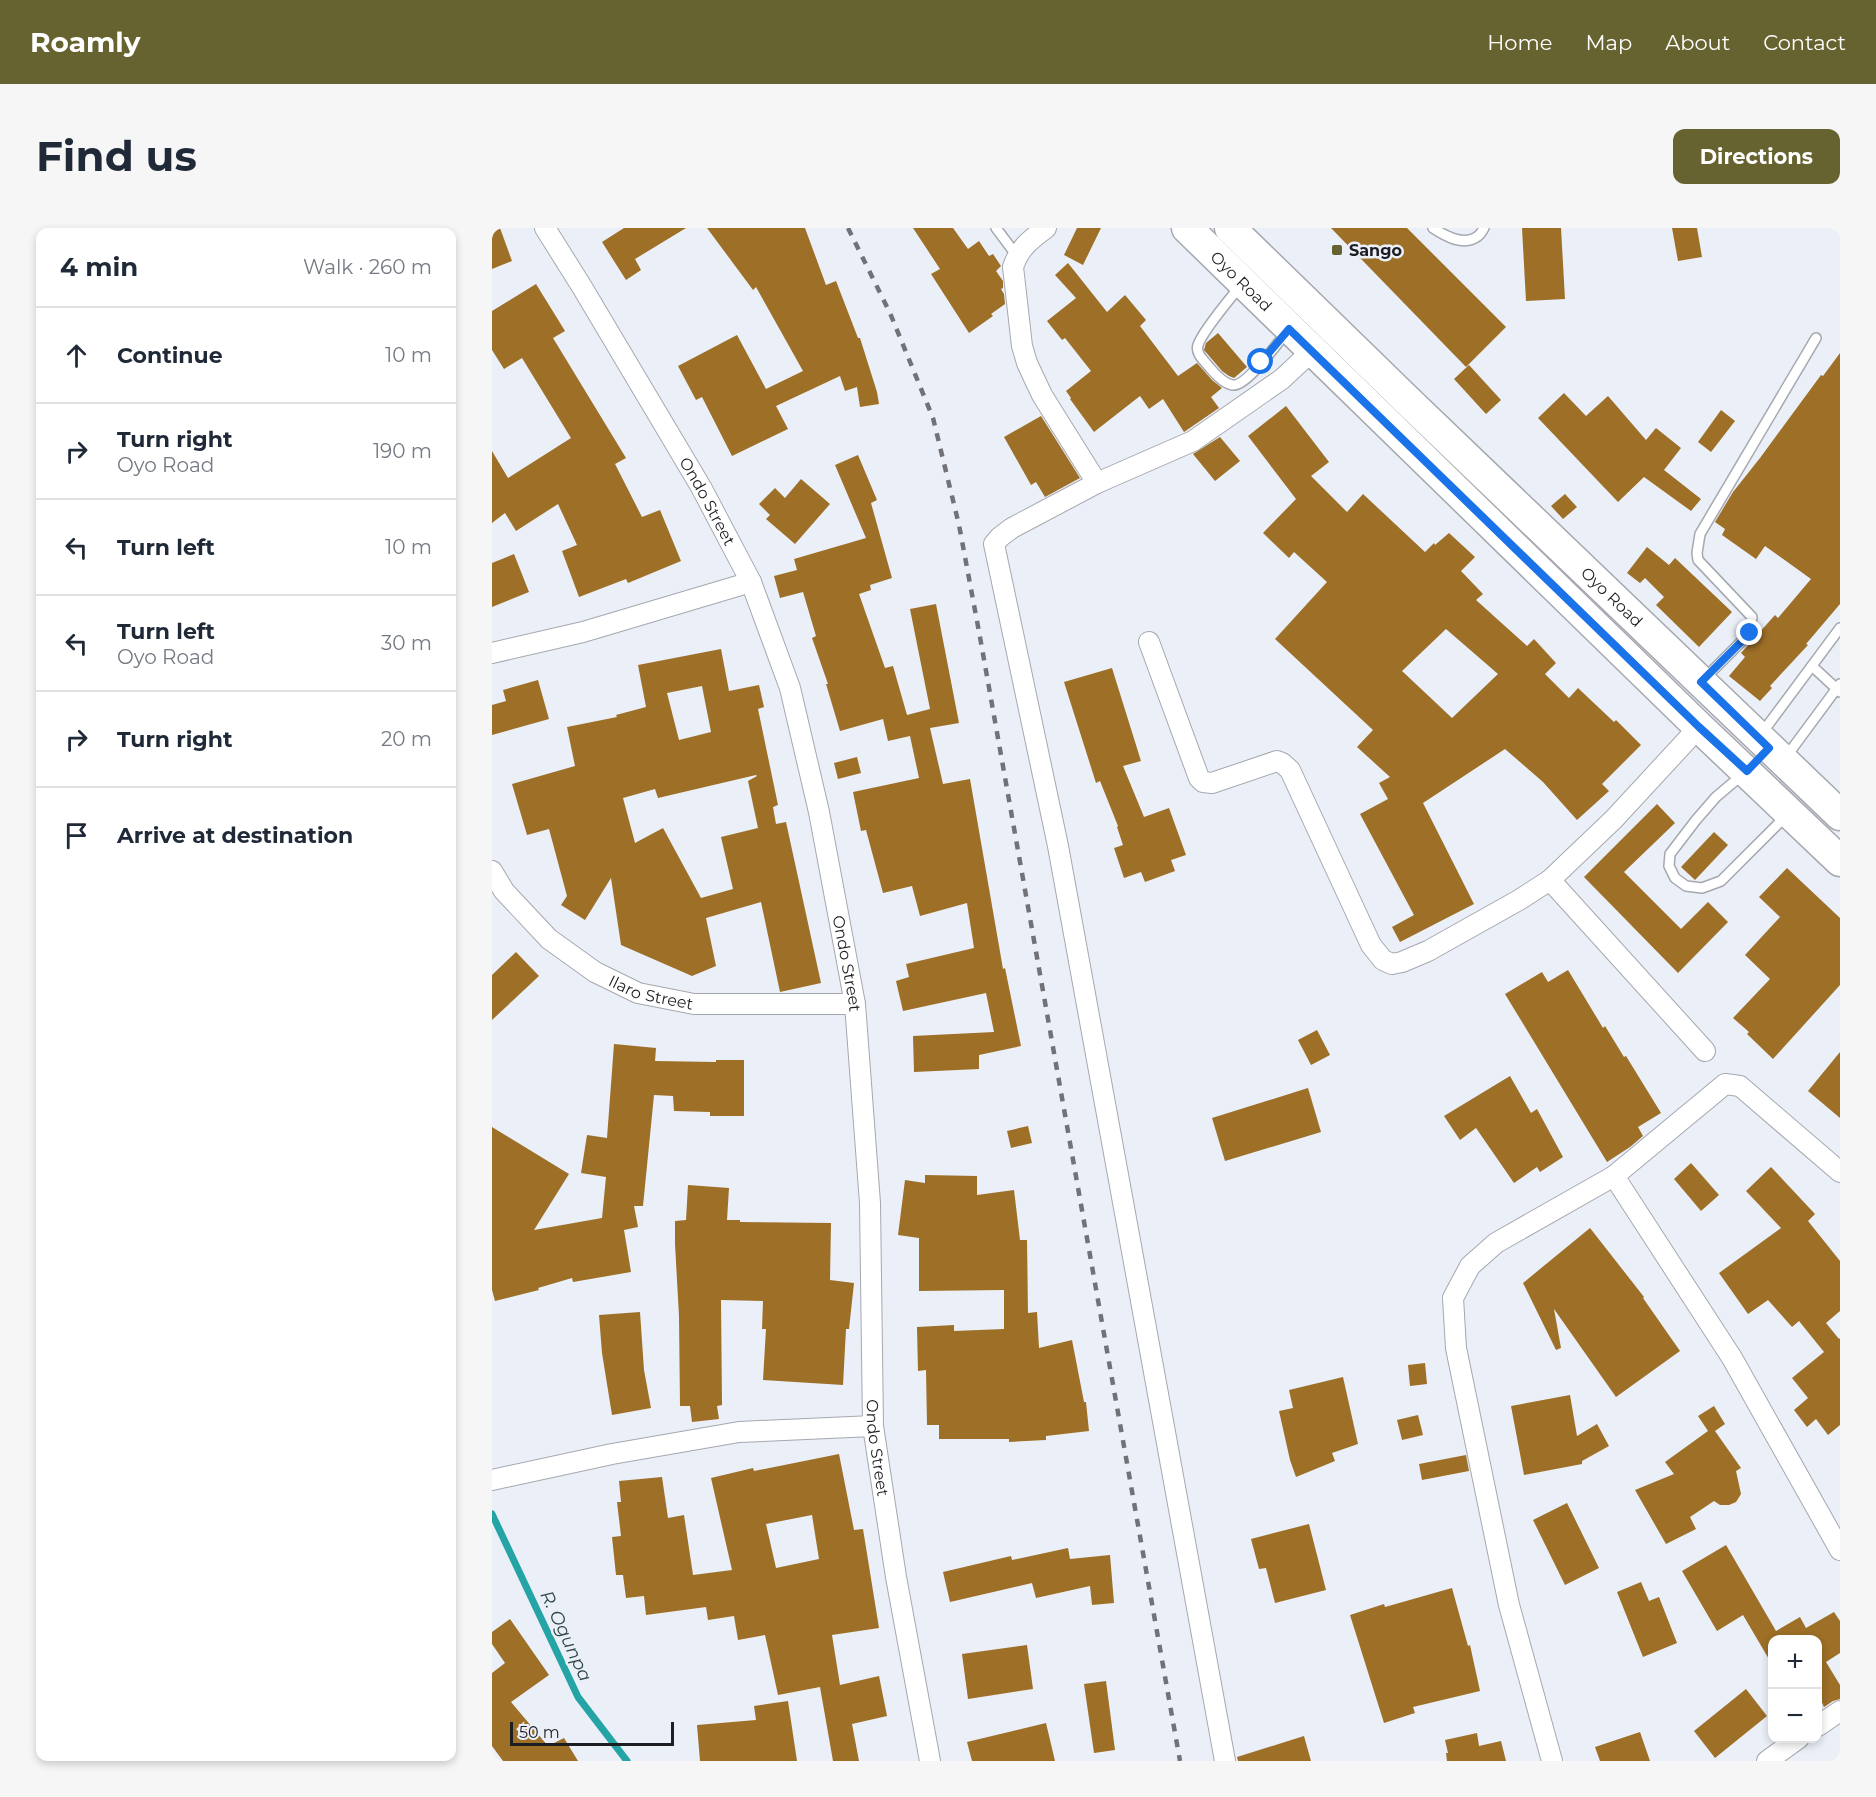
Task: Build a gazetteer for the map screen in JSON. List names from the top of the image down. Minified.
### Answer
{"streets":{"main road":["Oyo Road"],"street":["Ondo Street","Ilaro Street"]},"crossings":[["Ondo Street","Ilaro Street"]],"water":["R. Ogunpa"],"places":{"transit":["Sango"]},"scale_bar":"50 m","page":{"header":"Roamly","nav":["Home","Map","About","Contact"],"buttons":"Directions","title":"Find us","heading":["4 min","Walk · 260 m"],"list":[["Continue","10 m"],["Turn right","Oyo Road","190 m"],["Turn left","10 m"],["Turn left","Oyo Road","30 m"],["Turn right","20 m"],"Arrive at destination"],"map_buttons":["+","−"],"scale":"50 m"}}
